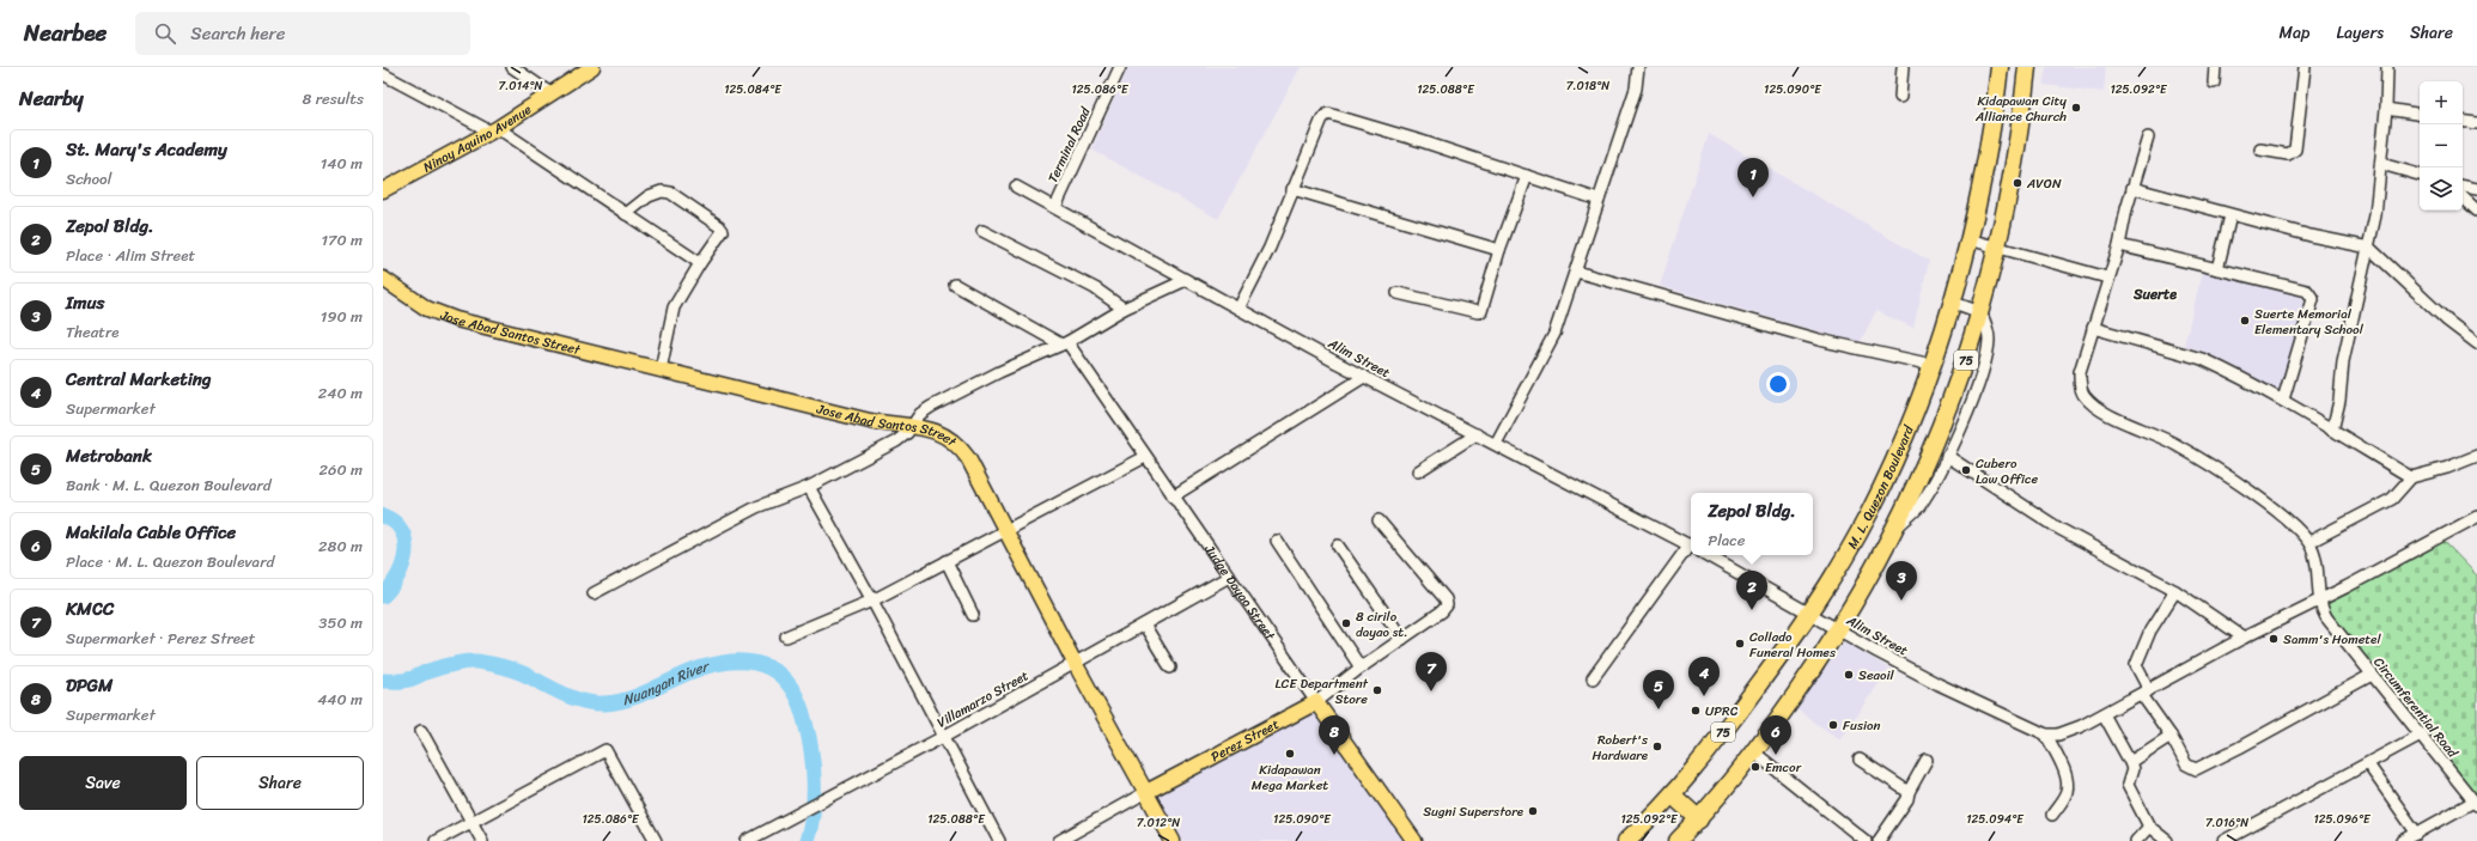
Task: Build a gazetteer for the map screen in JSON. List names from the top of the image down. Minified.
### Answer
{"streets":{"highway":["75","M. L. Quezon Boulevard"],"main road":["Ninoy Aquino Avenue","Jose Abad Santos Street","Judge Dayao Street","Perez Street"],"street":["Terminal Road","Alim Street","Villamarzo Street","Circumferential Road"]},"crossings":[["Terminal Road","Alim Street"],["Jose Abad Santos Street","Villamarzo Street"],["Jose Abad Santos Street","Perez Street"],["Alim Street","75"],["Alim Street","M. L. Quezon Boulevard"],["Judge Dayao Street","Villamarzo Street"],["Judge Dayao Street","Perez Street"]],"districts":["Suerte"],"water":["Nuangan River"],"places":["Kidapawan City Alliance Church","AVON","Suerte Memorial Elementary School","Cubero Law Office","8 cirilo dayao st.","Samm's Hometel","Collado Funeral Homes","Seaoil","LCE Department Store","UPRC","Fusion","Robert's Hardware","Kidapawan Mega Market","Emcor","Sugni Superstore"],"page":{"header":"Nearbee","search":"Search here","nav":["Map","Layers","Share"],"heading":["Nearby","8 results"],"map_buttons":["+","−"],"list":[{"mark":"1","name":"St. Mary's Academy","note":"School","value":"140 m"},{"mark":"2","name":"Zepol Bldg.","note":"Place · Alim Street","value":"170 m"},{"mark":"3","name":"Imus","note":"Theatre","value":"190 m"},{"mark":"4","name":"Central Marketing","note":"Supermarket","value":"240 m"},{"mark":"5","name":"Metrobank","note":"Bank · M. L. Quezon Boulevard","value":"260 m"},{"mark":"6","name":"Makilala Cable Office","note":"Place · M. L. Quezon Boulevard","value":"280 m"},{"mark":"7","name":"KMCC","note":"Supermarket · Perez Street","value":"350 m"},{"mark":"8","name":"DPGM","note":"Supermarket","value":"440 m"}],"pins":["1","3","2","7","4","5","6","8"],"popup":["Zepol Bldg.","Place"],"buttons":["Save","Share"]},"coordinates":["7.014°N","7.018°N","125.084°E","125.086°E","125.088°E","125.090°E","125.092°E","125.094°E","125.096°E","7.012°N","7.016°N"]}
